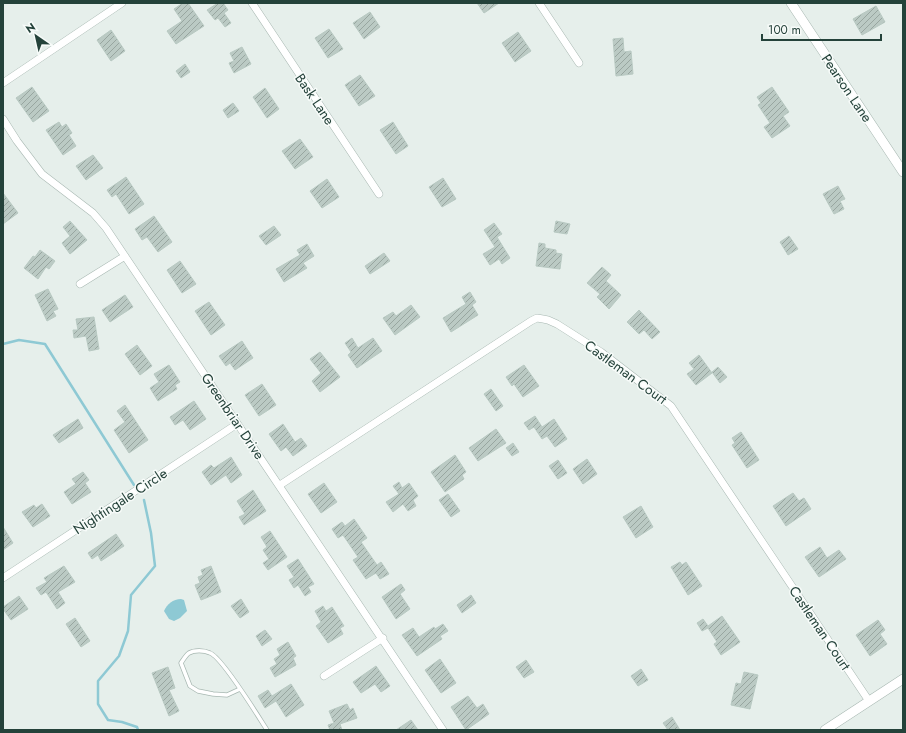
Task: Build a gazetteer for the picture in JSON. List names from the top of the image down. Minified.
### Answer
{"streets":{"street":["Pearson Lane","Bask Lane","Castleman Court","Greenbriar Drive","Nightingale Circle"]},"crossings":[["Castleman Court","Greenbriar Drive"],["Greenbriar Drive","Nightingale Circle"]],"scale_bar":"100 m","north":"top left"}
